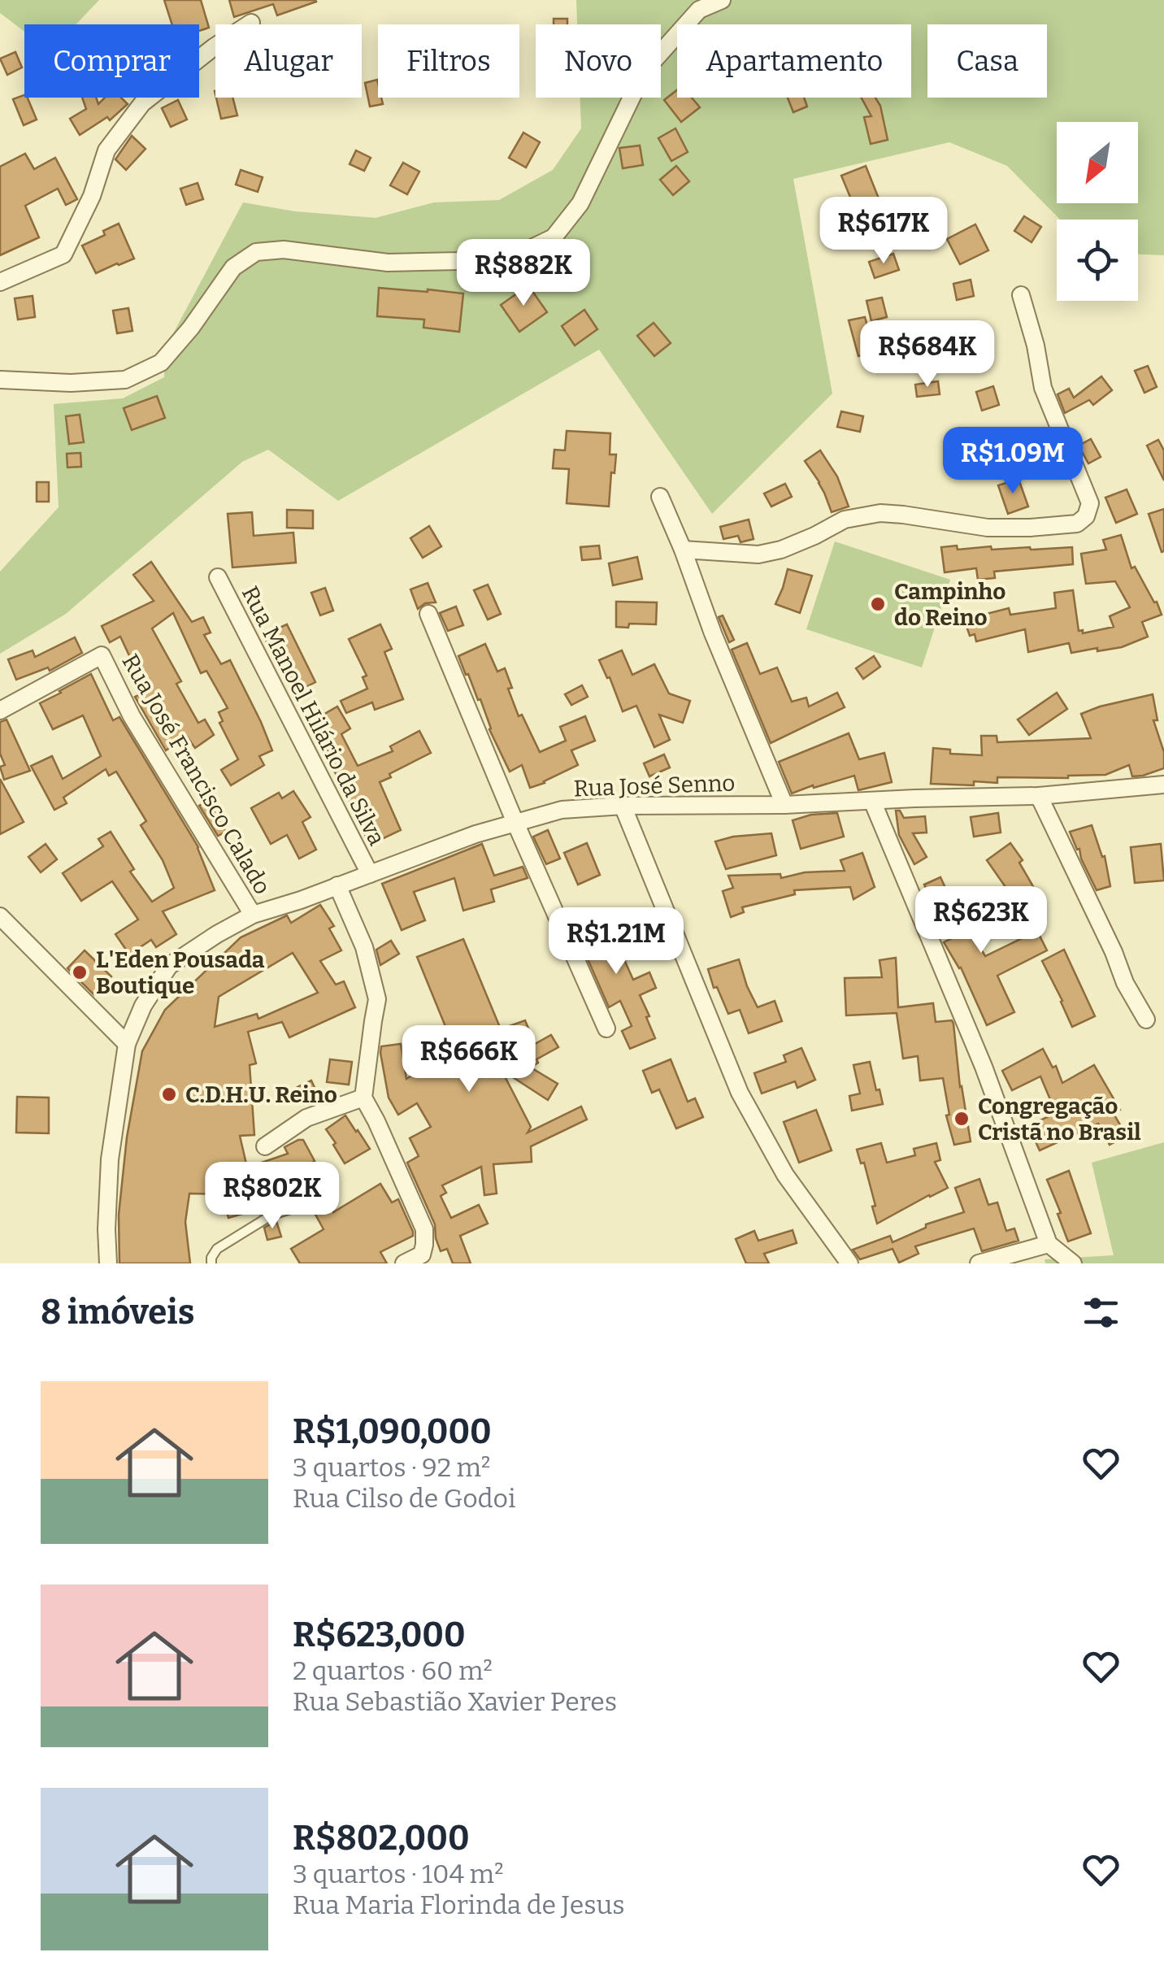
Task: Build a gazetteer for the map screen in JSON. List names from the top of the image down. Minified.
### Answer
{"streets":{"street":["Rua Manoel Hilário da Silva","Rua José Francisco Calado","Rua José Senno"]},"crossings":[["Rua Manoel Hilário da Silva","Rua José Senno"],["Rua José Francisco Calado","Rua José Senno"]],"places":["Campinho do Reino","L'Eden Pousada Boutique","C.D.H.U. Reino","Congregação Cristã no Brasil"],"north":"bottom left","page":{"chip":["Comprar","Alugar","Filtros","Novo","Apartamento","Casa"],"price":["R$617K","R$882K","R$684K","R$1.09M","R$623K","R$1.21M","R$666K","R$802K"],"heading":"8 imóveis","list":[{"name":"R$1,090,000","note":"3 quartos · 92 m² · Rua Cilso de Godoi"},{"name":"R$623,000","note":"2 quartos · 60 m² · Rua Sebastião Xavier Peres"},{"name":"R$802,000","note":"3 quartos · 104 m² · Rua Maria Florinda de Jesus"}]}}
